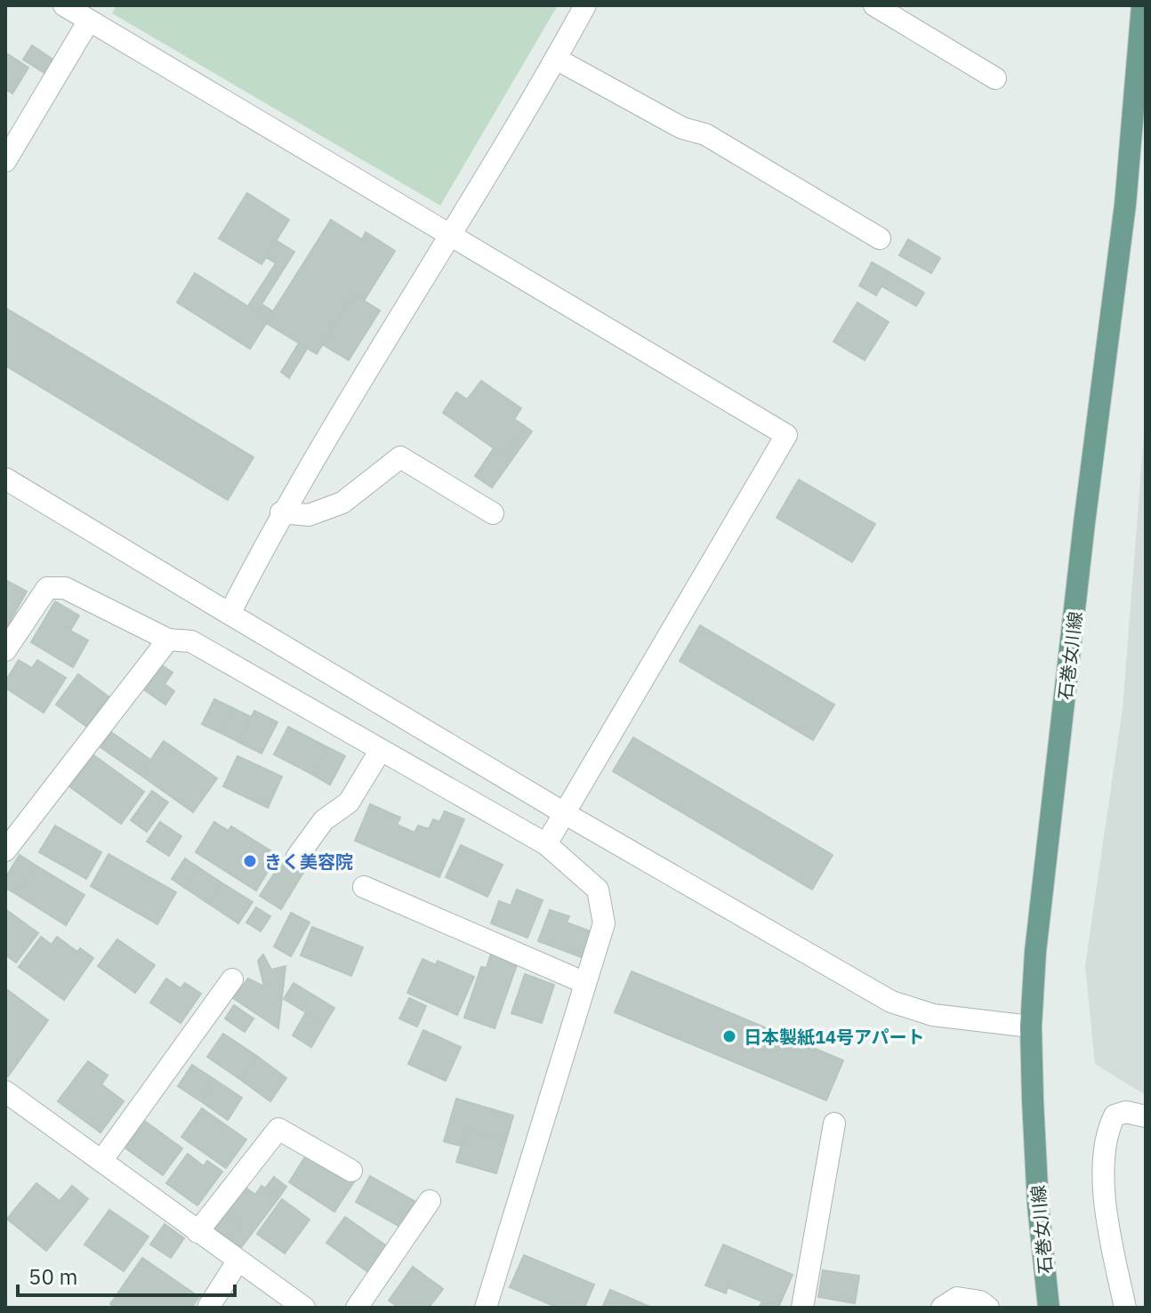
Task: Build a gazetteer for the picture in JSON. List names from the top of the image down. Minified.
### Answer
{"streets":{"main road":["石巻女川線"]},"places":["きく美容院","日本製紙14号アパート"],"scale_bar":"50 m"}
